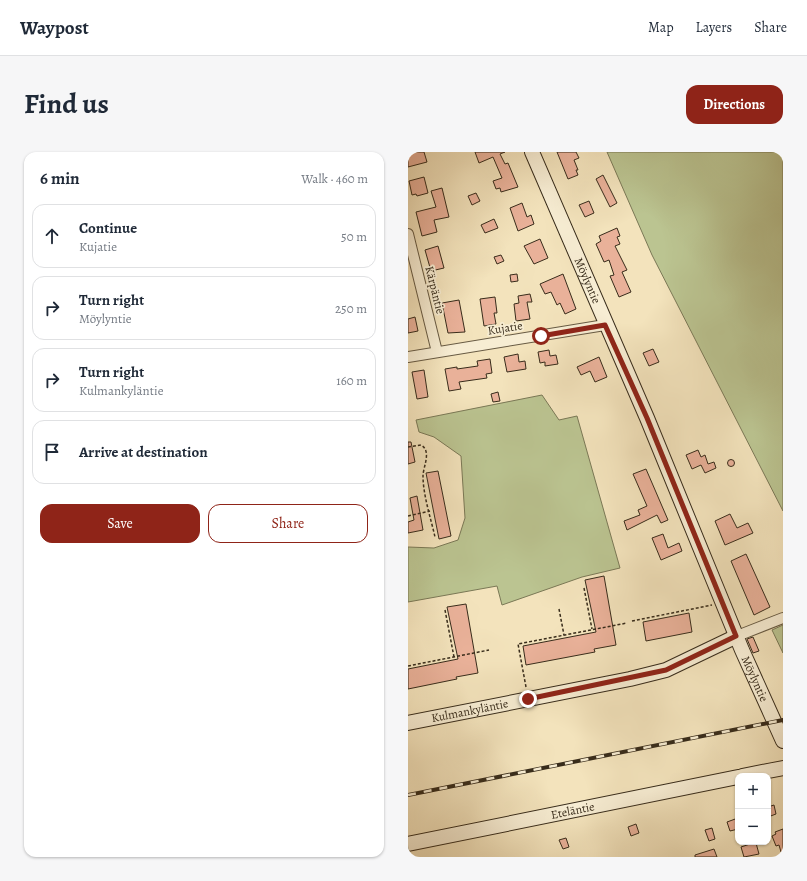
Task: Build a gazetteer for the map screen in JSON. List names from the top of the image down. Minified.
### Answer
{"streets":{"street":["Möylyntie","Kärpäntie","Kujatie","Kulmankyläntie","Eteläntie"]},"crossings":[["Möylyntie","Kujatie"],["Möylyntie","Kulmankyläntie"],["Kärpäntie","Kujatie"]],"page":{"header":"Waypost","nav":["Map","Layers","Share"],"title":"Find us","buttons":["Directions",["Save","Share"]],"heading":["6 min","Walk · 460 m"],"list":[["Continue","Kujatie","50 m"],["Turn right","Möylyntie","250 m"],["Turn right","Kulmankyläntie","160 m"],"Arrive at destination"],"map_buttons":["+","−"]}}
